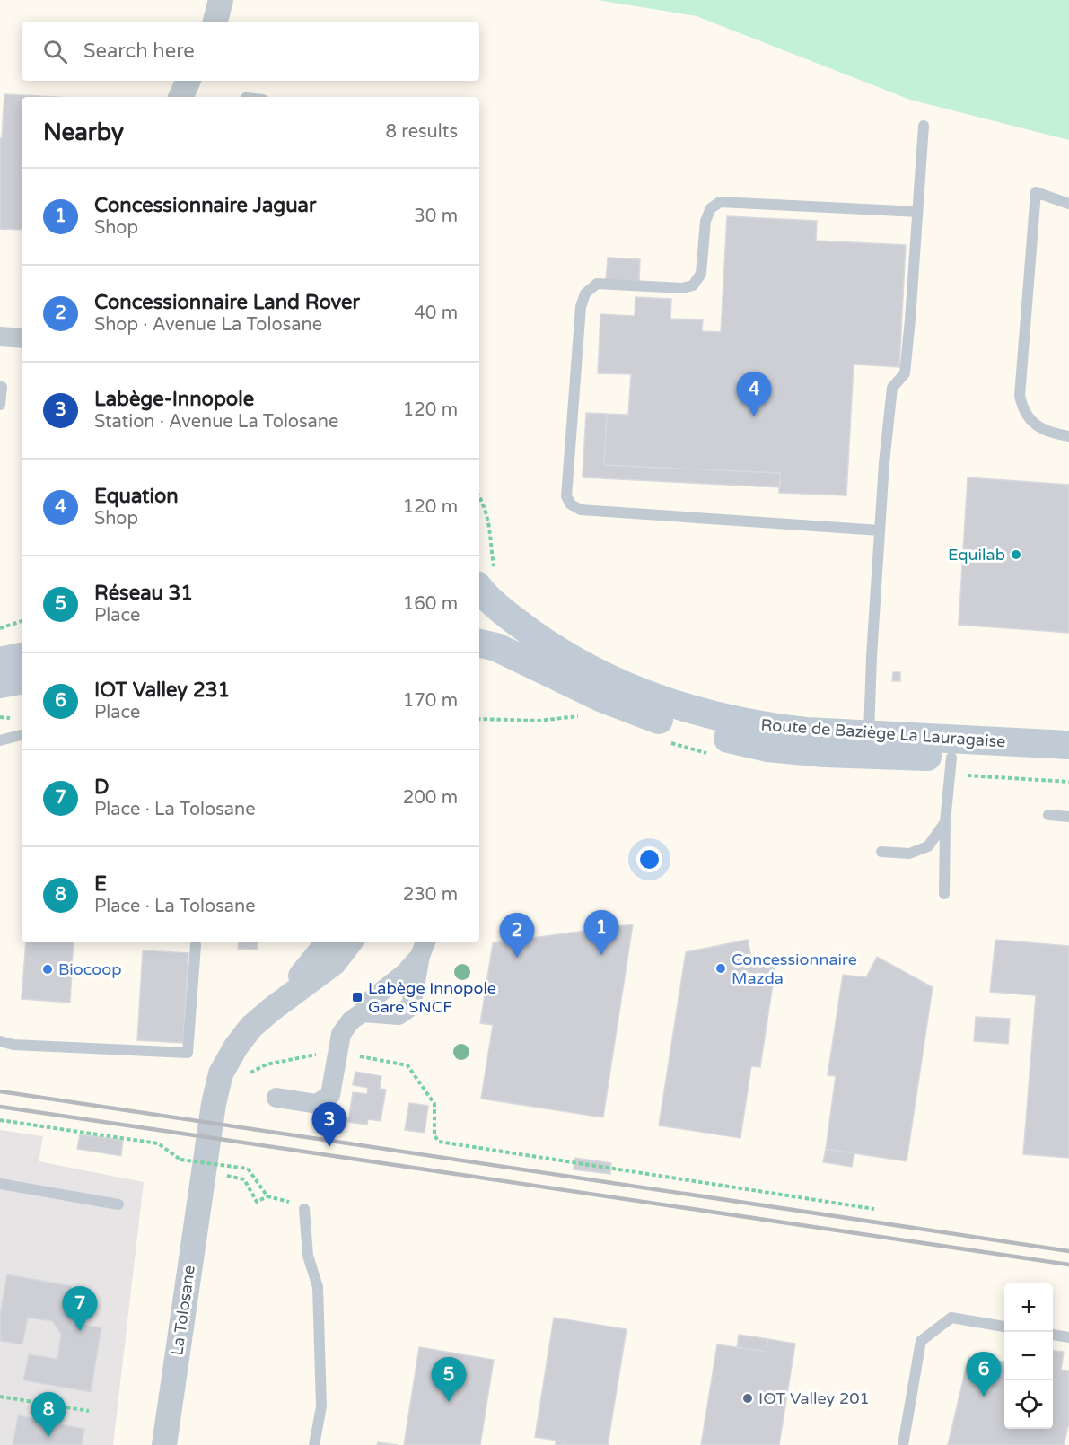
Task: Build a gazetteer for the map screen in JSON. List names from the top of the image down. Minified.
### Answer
{"streets":{"main road":["Route de Baziège La Lauragaise"],"street":["La Tolosane"]},"places":{"other":["Equilab","Concessionnaire Mazda","Biocoop","IOT Valley 201"],"transit":["Labège Innopole Gare SNCF"]},"page":{"search":"Search here","heading":["Nearby","8 results"],"list":[{"mark":"1","name":"Concessionnaire Jaguar","note":"Shop","value":"30 m"},{"mark":"2","name":"Concessionnaire Land Rover","note":"Shop · Avenue La Tolosane","value":"40 m"},{"mark":"3","name":"Labège-Innopole","note":"Station · Avenue La Tolosane","value":"120 m"},{"mark":"4","name":"Equation","note":"Shop","value":"120 m"},{"mark":"5","name":"Réseau 31","note":"Place","value":"160 m"},{"mark":"6","name":"IOT Valley 231","note":"Place","value":"170 m"},{"mark":"7","name":"D","note":"Place · La Tolosane","value":"200 m"},{"mark":"8","name":"E","note":"Place · La Tolosane","value":"230 m"}],"pins":["4","1","2","3","7","6","5","8"],"map_buttons":["+","−"]}}
